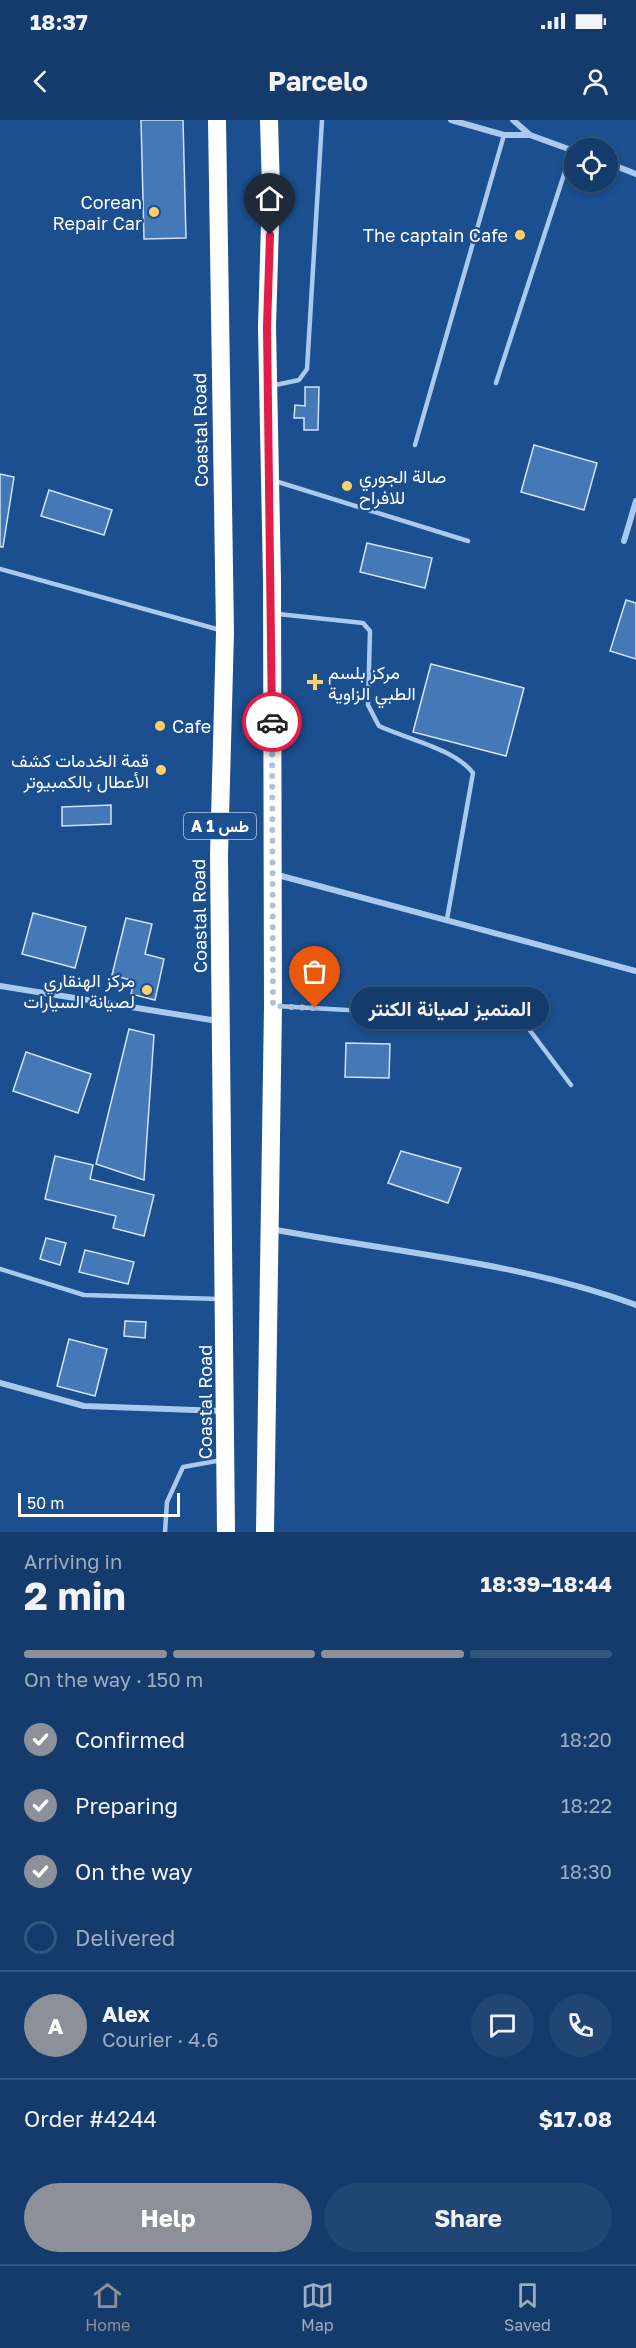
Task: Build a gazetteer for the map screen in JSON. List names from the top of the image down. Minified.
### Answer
{"streets":{"highway":["Coastal Road","A 1 طس"]},"places":{"other":["Corean Repair Car","The captain Cafe","صالة الجوري للافراح","Cafe","قمة الخدمات كشف الأعطال بالكمبيوتر","مركز الهنقاري لصيانة السيارات","المتميز لصيانة الكنتر"],"health":["مركز بلسم الطبي الزاوية"]},"scale_bar":"50 m","page":{"status":"18:37","header":"Parcelo","bubble":"المتميز لصيانة الكنتر","scale":"50 m","heading":["2 min","Arriving in","18:39–18:44"],"panel":["Alex","Courier · 4.6","Order #4244","$17.08"],"bar":"On the way · 150 m","list":[["Confirmed","18:20"],["Preparing","18:22"],["On the way","18:30"],"Delivered"],"round":"A","buttons":["Help","Share"],"tabs":["Home","Map","Saved"]}}
